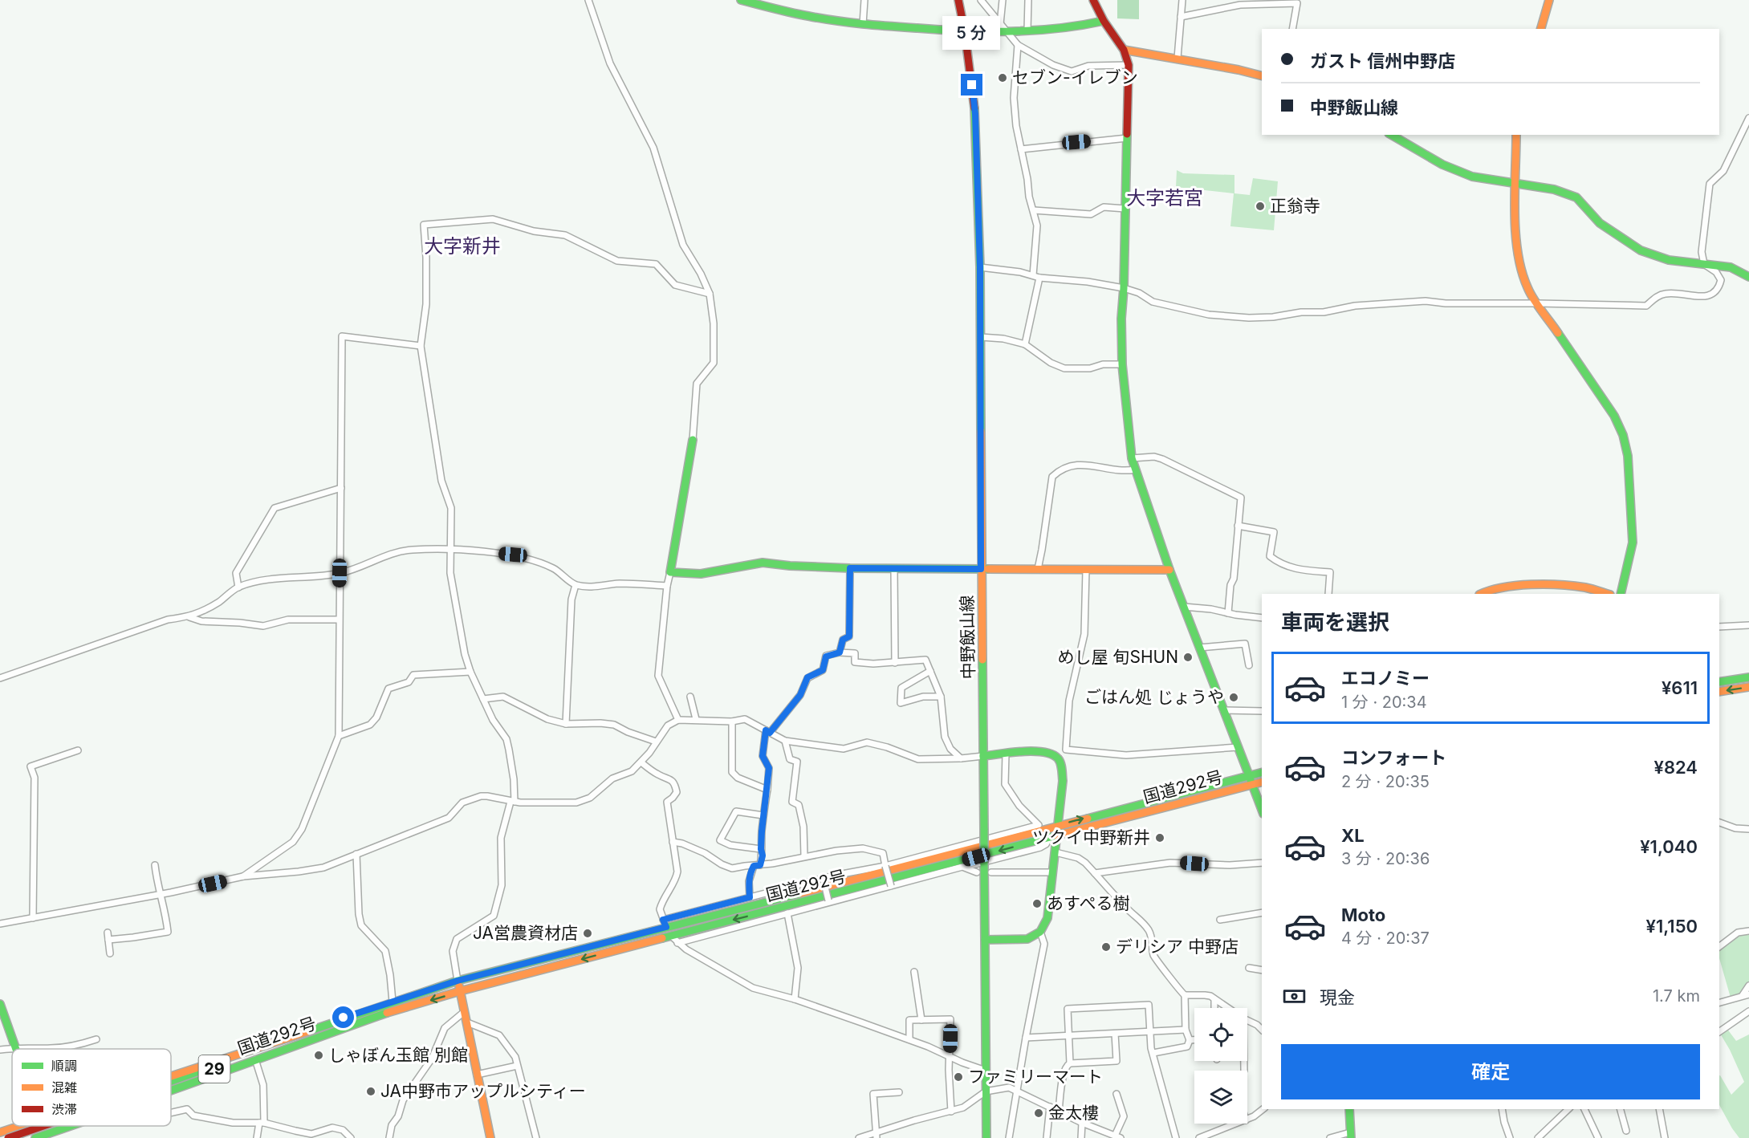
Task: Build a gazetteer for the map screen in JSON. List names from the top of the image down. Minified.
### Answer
{"streets":{"main road":["中野飯山線","国道292号","29"]},"crossings":[["国道292号","29"]],"districts":["大字若宮","大字新井"],"places":["セブン-イレブン","正翁寺","めし屋 旬SHUN","ごはん処 じょうや","ツクイ中野新井","あすぺる樹","JA営農資材店","デリシア 中野店","しゃぼん玉館 別館","ファミリーマート","JA中野市アップルシティー","金太樓"],"legend":["順調","混雑","渋滞"],"page":{"bubble":"5 分","banner":["ガスト 信州中野店","中野飯山線"],"heading":"車両を選択","list":[{"name":"エコノミー","note":"1 分 · 20:34","value":"¥611"},{"name":"コンフォート","note":"2 分 · 20:35","value":"¥824"},{"name":"XL","note":"3 分 · 20:36","value":"¥1,040"},{"name":"Moto","note":"4 分 · 20:37","value":"¥1,150"}],"pay":["現金","1.7 km"],"buttons":"確定"}}
